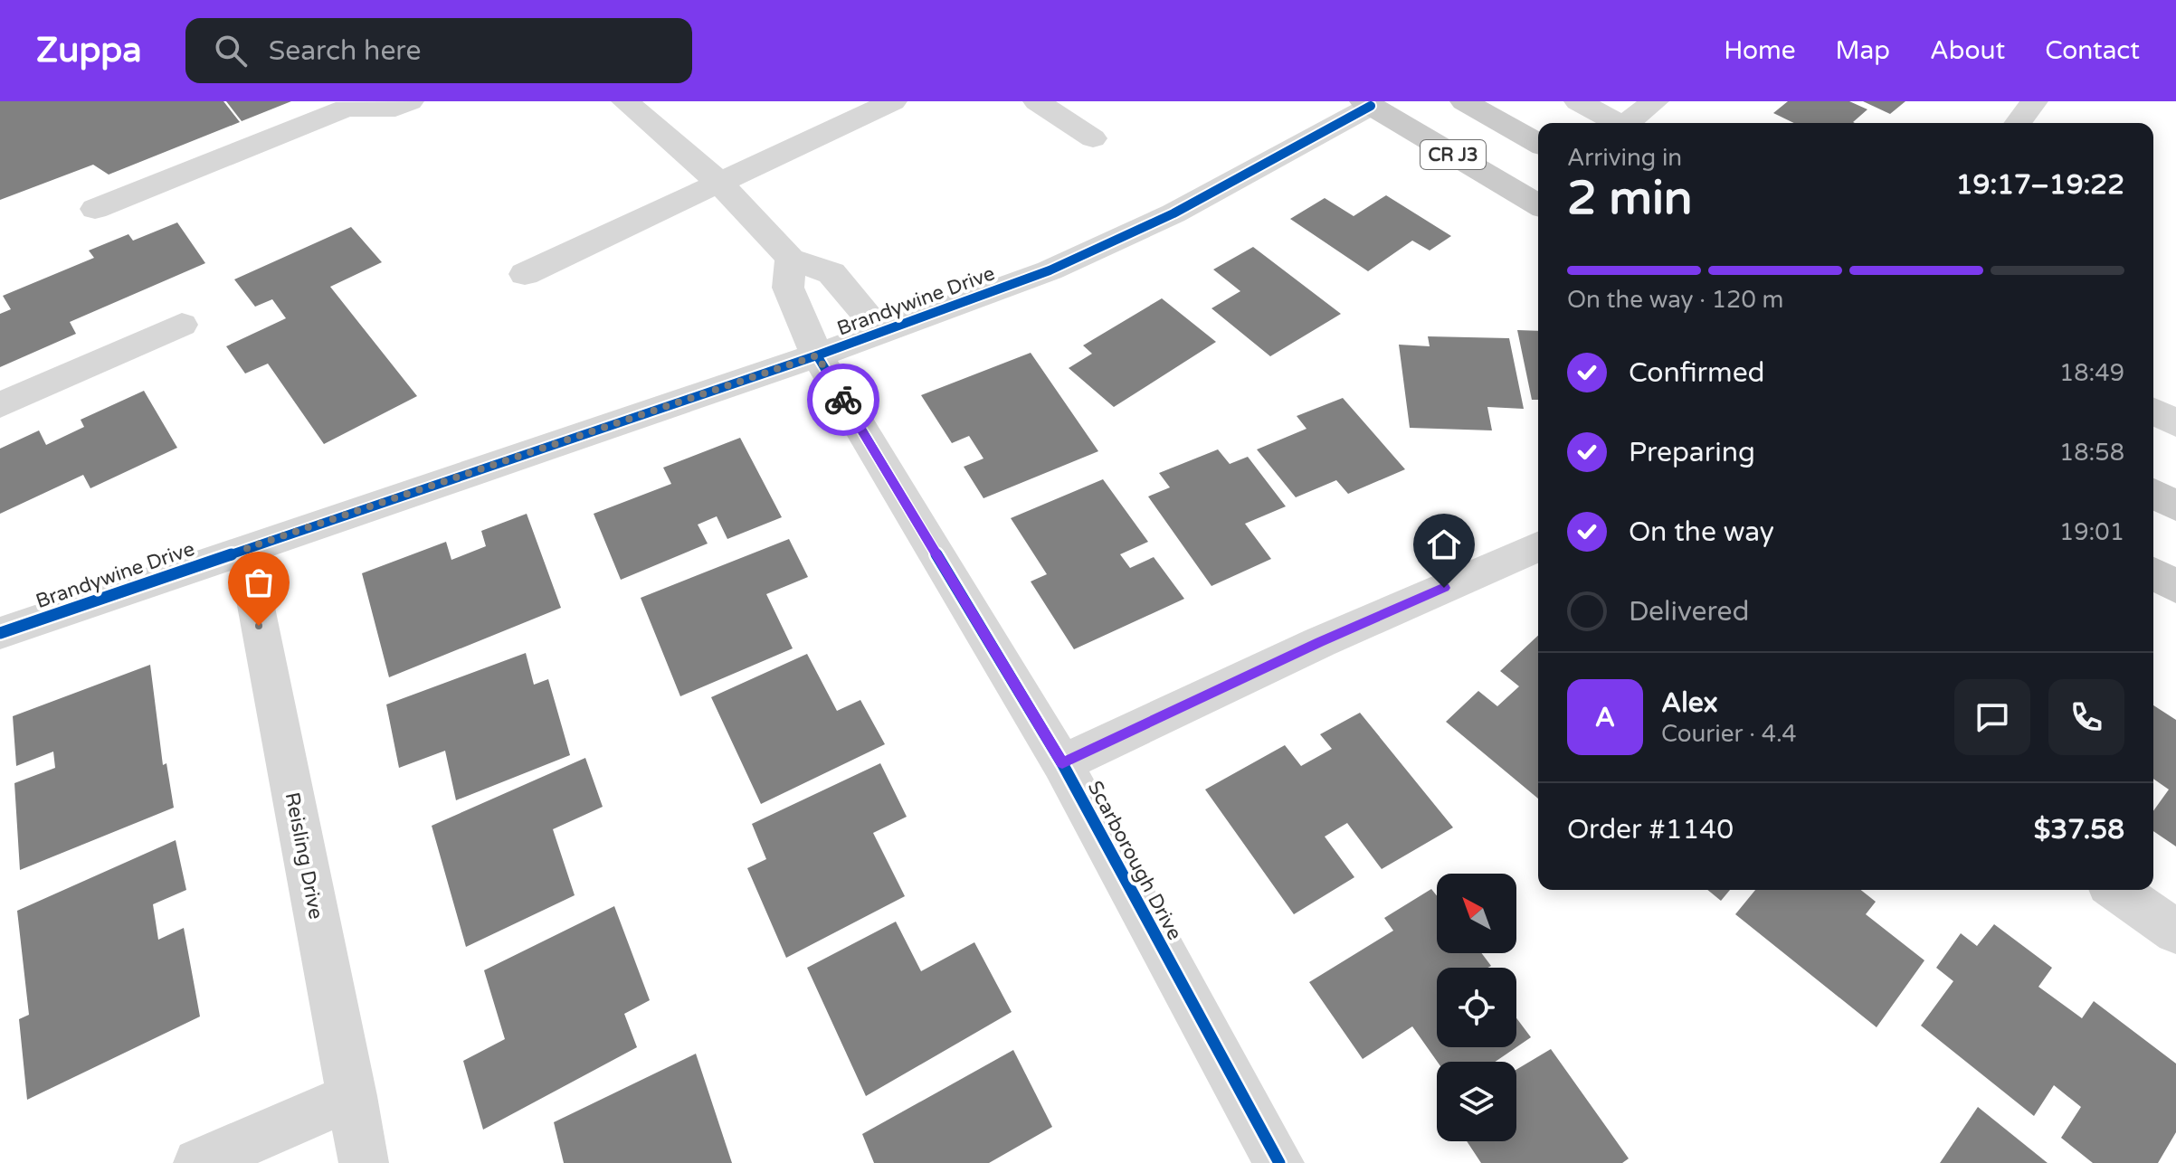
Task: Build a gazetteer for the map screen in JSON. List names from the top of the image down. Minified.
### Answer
{"streets":{"main road":["CR J3"],"street":["Brandywine Drive","Reisling Drive","Scarborough Drive"]},"crossings":[["CR J3","Brandywine Drive"],["Brandywine Drive","Reisling Drive"],["Brandywine Drive","Scarborough Drive"]],"north":"top left","page":{"header":"Zuppa","search":"Search here","nav":["Home","Map","About","Contact"],"heading":["2 min","Arriving in","19:17–19:22"],"panel":["Alex","Courier · 4.4","Order #1140","$37.58"],"bar":"On the way · 120 m","list":[["Confirmed","18:49"],["Preparing","18:58"],["On the way","19:01"],"Delivered"],"round":"A"}}
